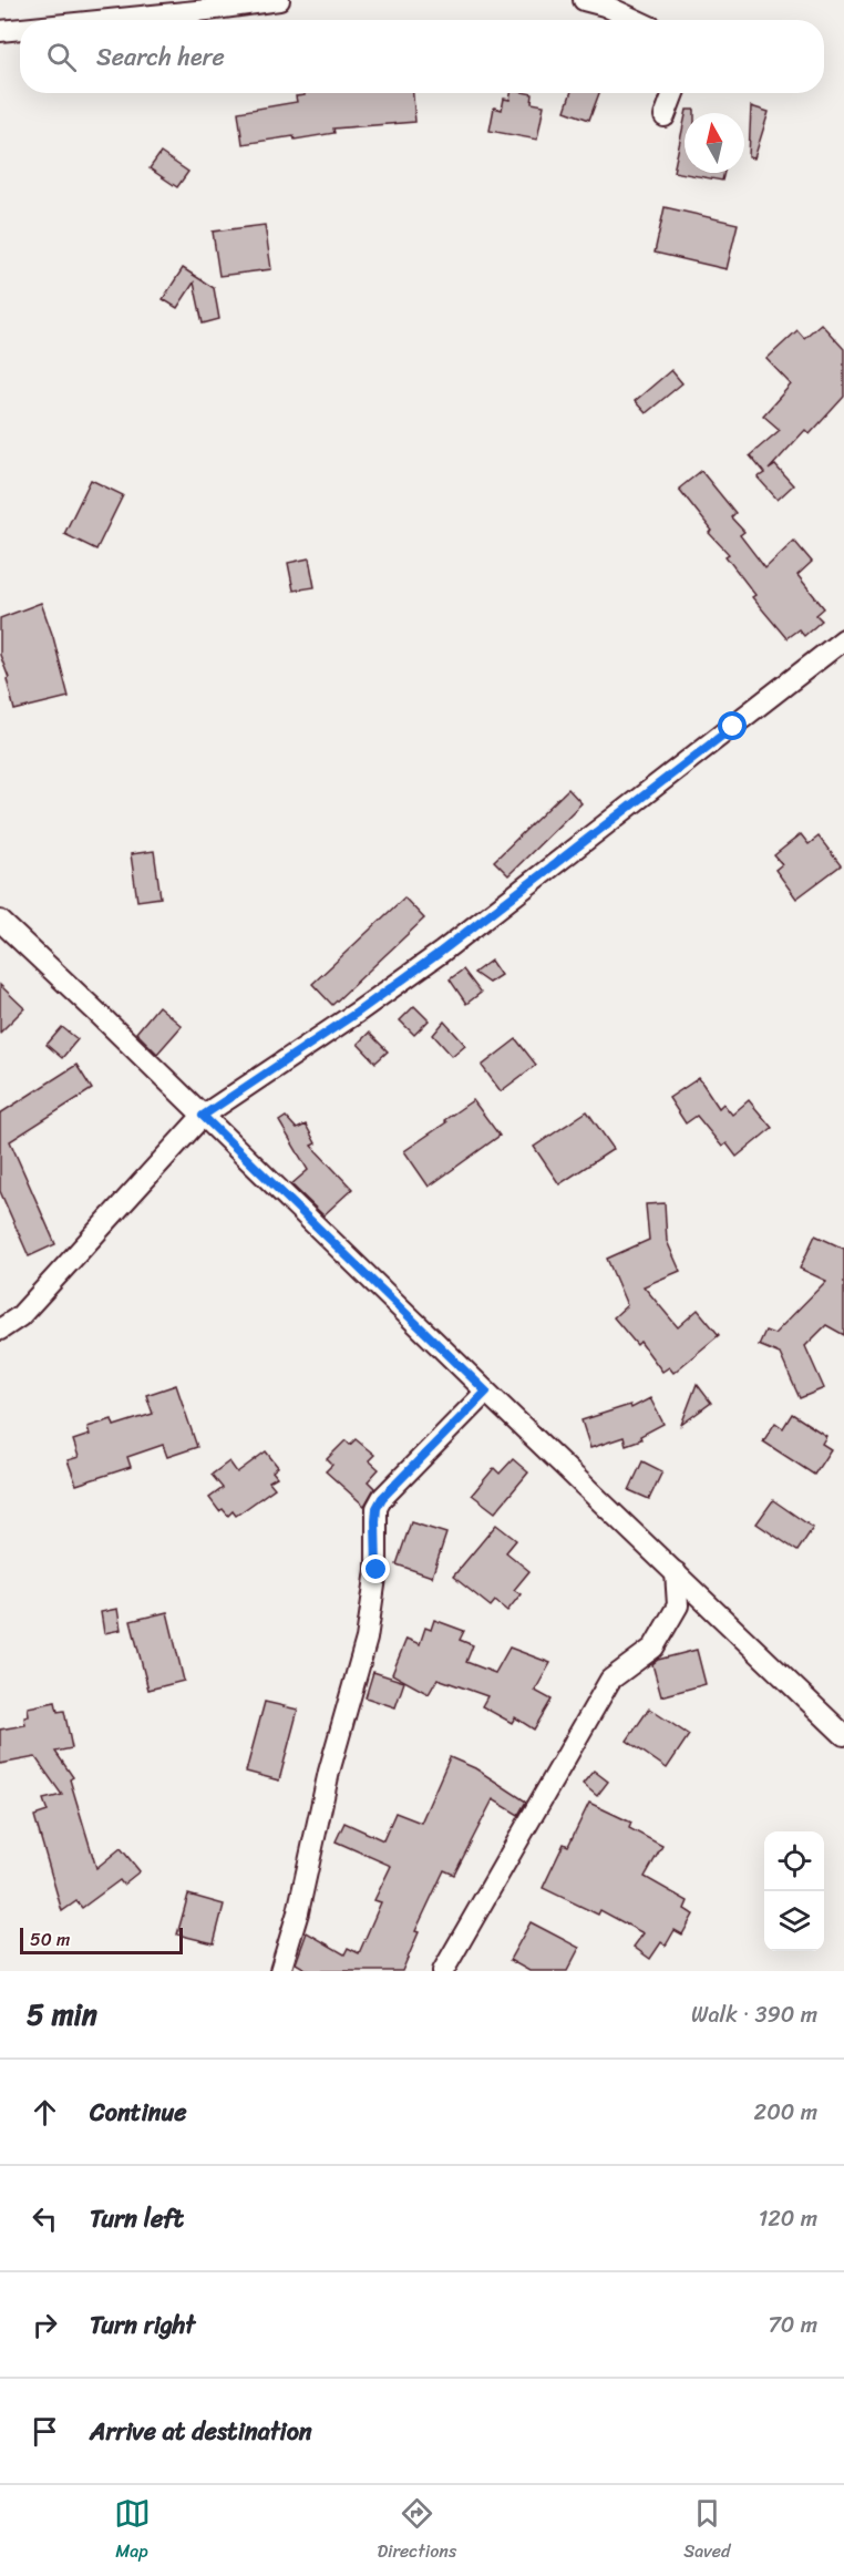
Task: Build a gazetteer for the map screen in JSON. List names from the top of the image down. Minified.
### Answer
{"scale_bar":"50 m","north":"top","page":{"search":"Search here","scale":"50 m","heading":["5 min","Walk · 390 m"],"list":[["Continue","200 m"],["Turn left","120 m"],["Turn right","70 m"],"Arrive at destination"],"nav":["Map","Directions","Saved"]}}
